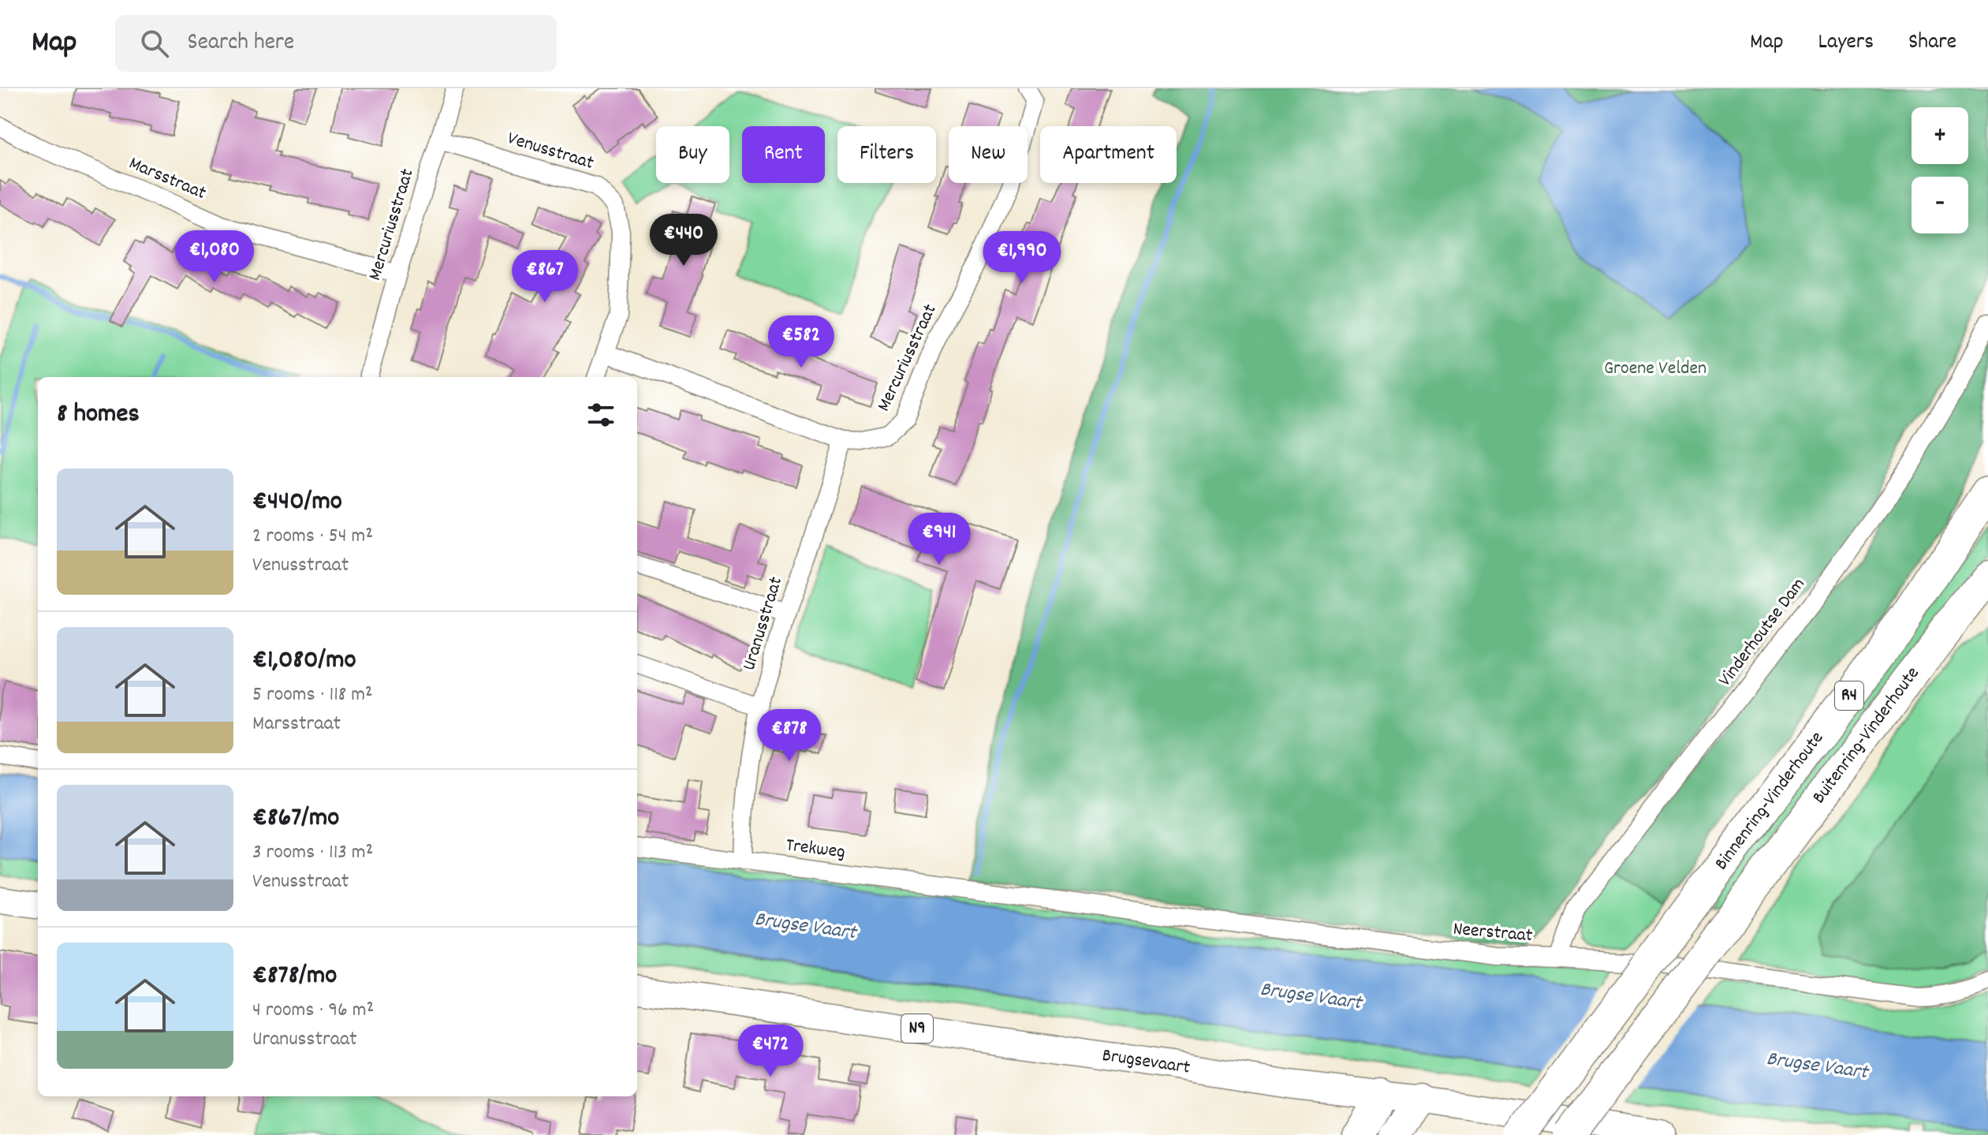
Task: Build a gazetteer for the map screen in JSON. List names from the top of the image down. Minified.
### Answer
{"streets":{"highway":["R4","Buitenring-Vinderhoute","Binnenring-Vinderhoute"],"main road":["N9","Brugsevaart"],"street":["Venusstraat","Marsstraat","Mercuriusstraat","Uranusstraat","Vinderhoutse Dam","Trekweg","Neerstraat"]},"crossings":[["Venusstraat","Mercuriusstraat"],["Marsstraat","Mercuriusstraat"],["Mercuriusstraat","Uranusstraat"],["Uranusstraat","Trekweg"],["Vinderhoutse Dam","Neerstraat"],["Trekweg","Neerstraat"]],"water":["Brugse Vaart"],"parks":["Groene Velden"],"page":{"header":"Map","search":"Search here","nav":["Map","Layers","Share"],"map_buttons":["+","−"],"chip":["Buy","Rent","Filters","New","Apartment"],"price":["€440","€1,080","€1,990","€867","€582","€941","€878","€472"],"heading":"8 homes","list":[{"name":"€440/mo","note":"2 rooms · 54 m² · Venusstraat"},{"name":"€1,080/mo","note":"5 rooms · 118 m² · Marsstraat"},{"name":"€867/mo","note":"3 rooms · 113 m² · Venusstraat"},{"name":"€878/mo","note":"4 rooms · 96 m² · Uranusstraat"}]}}
